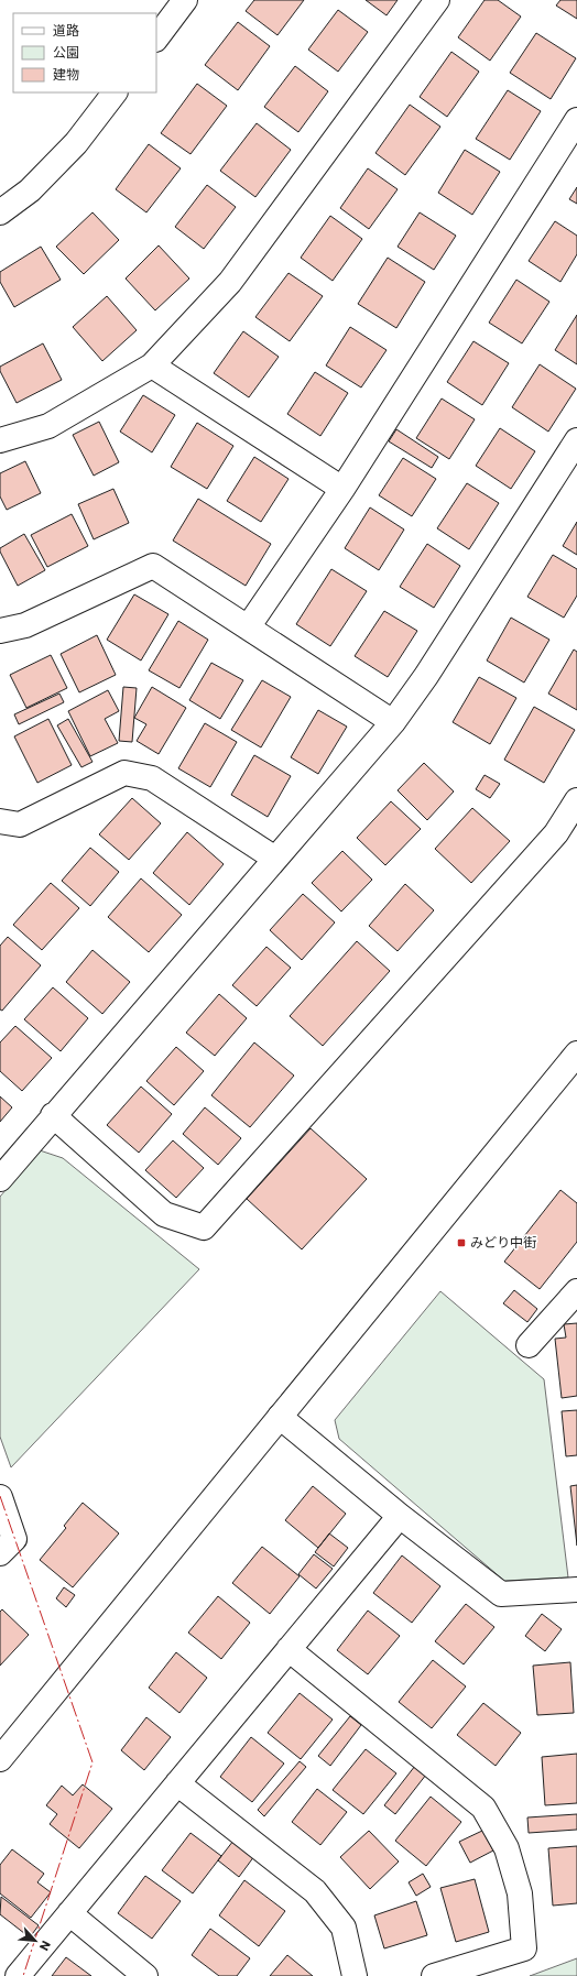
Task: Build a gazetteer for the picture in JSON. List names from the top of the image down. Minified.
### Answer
{"places":{"transit":["みどり中街"]},"legend":["道路","公園","建物"],"north":"bottom right"}
